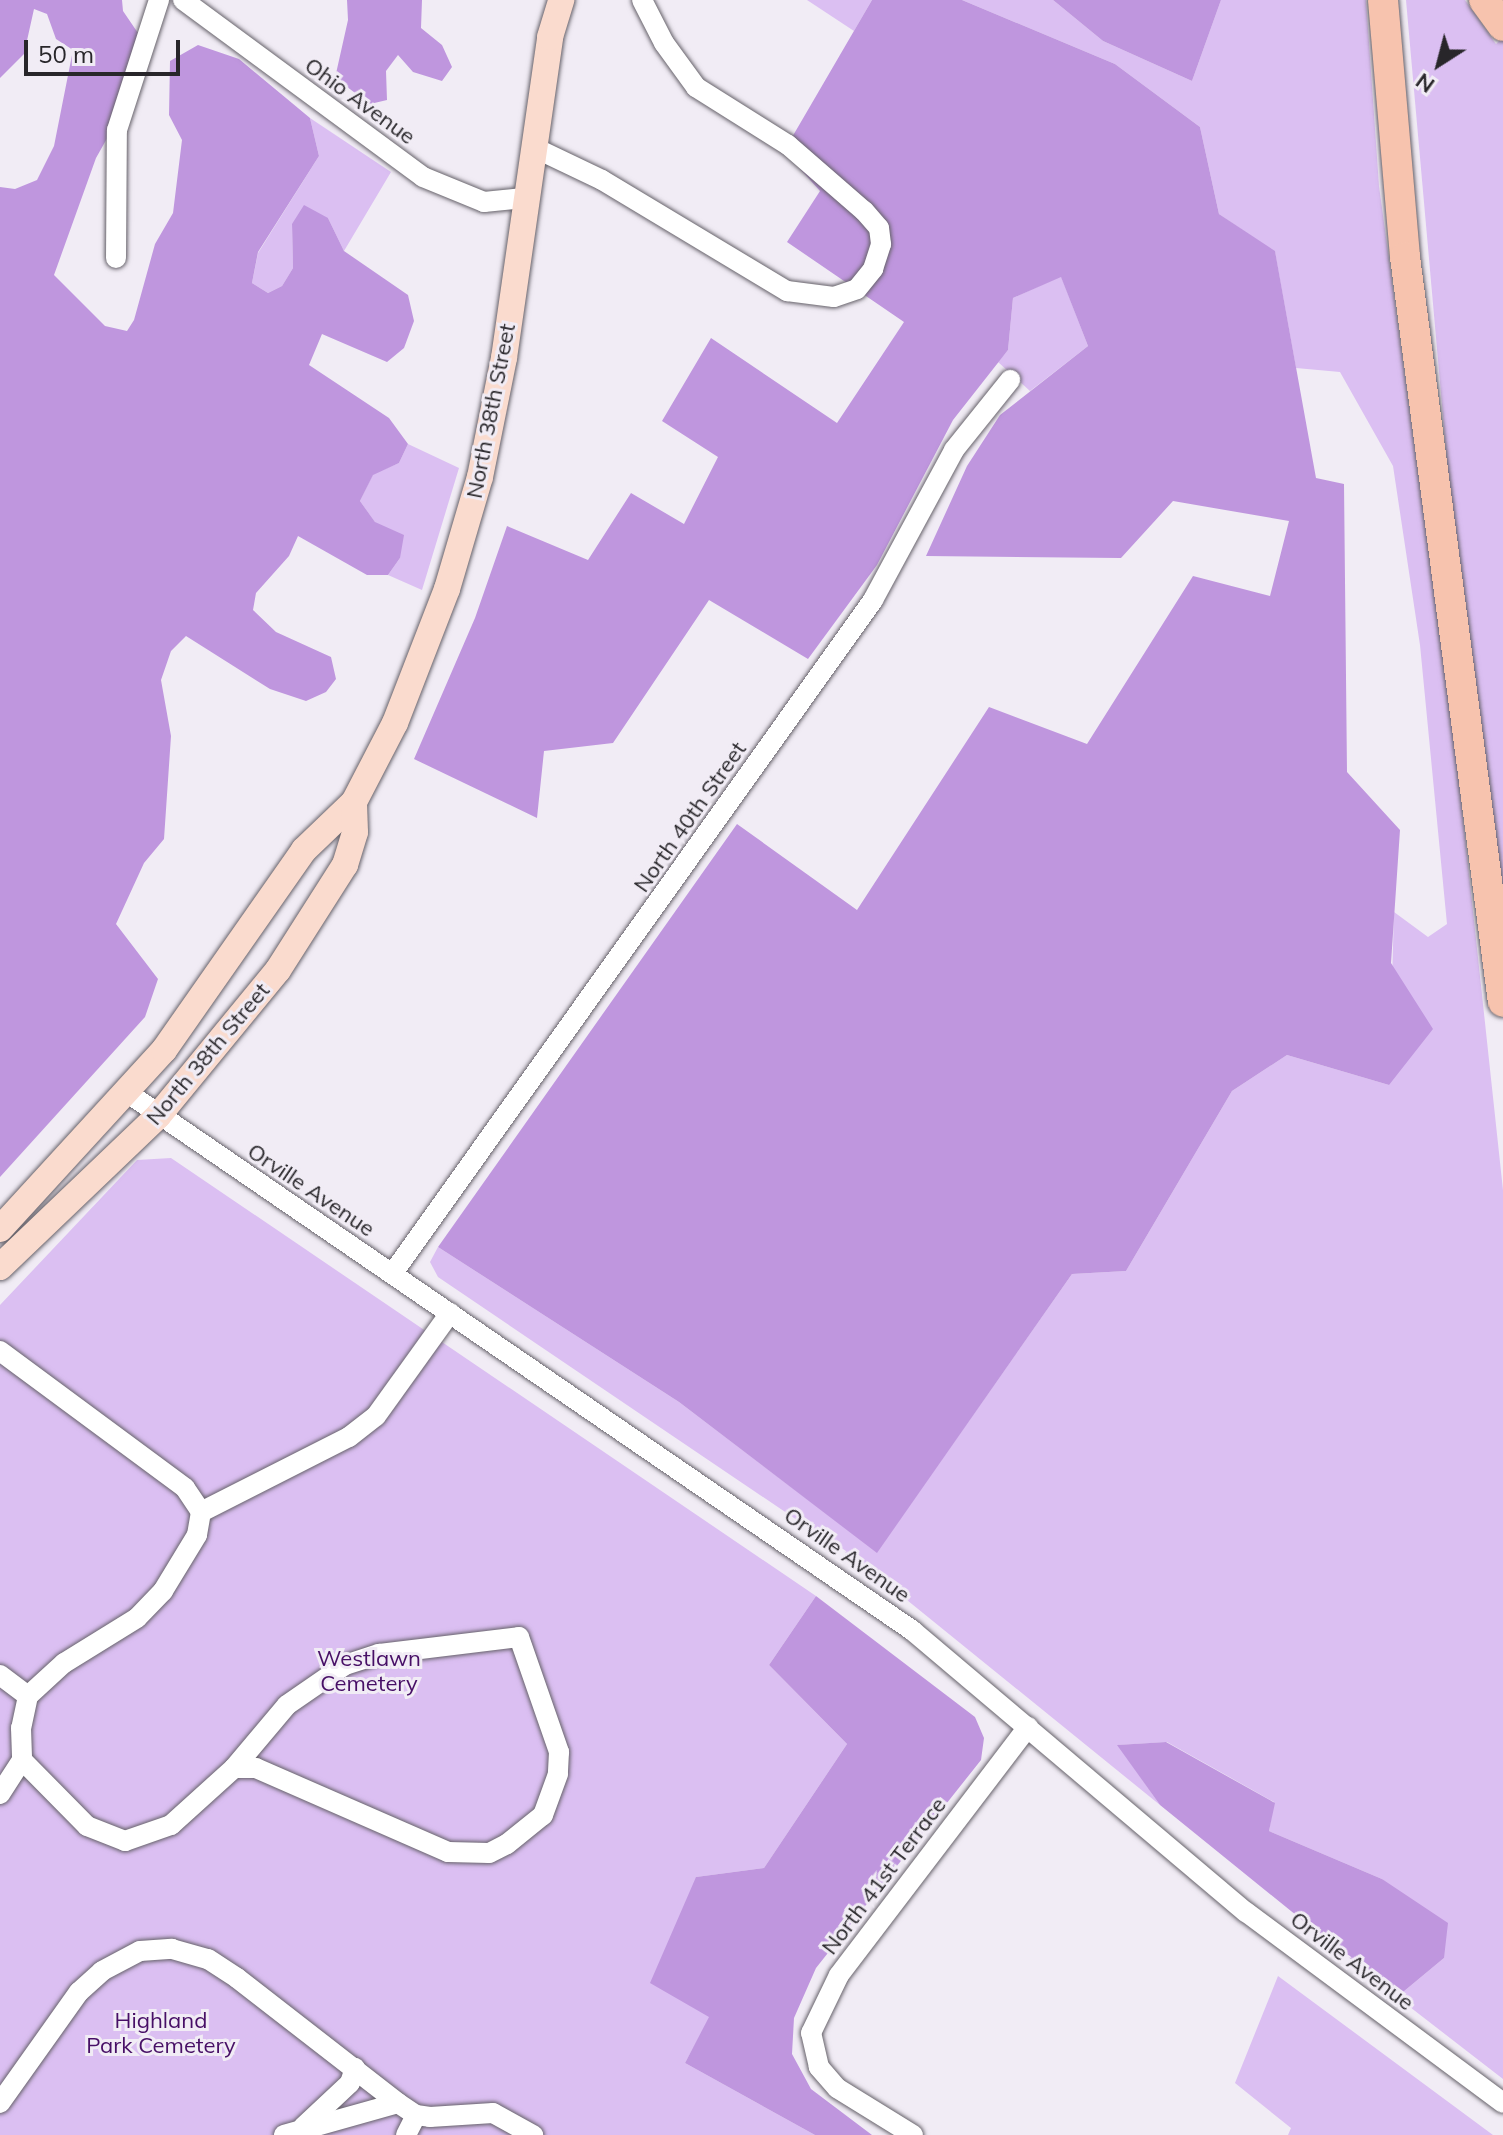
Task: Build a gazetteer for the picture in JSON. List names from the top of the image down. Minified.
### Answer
{"streets":{"main road":["North 38th Street"],"street":["Ohio Avenue","North 40th Street","Orville Avenue","North 41st Terrace"]},"crossings":[["Ohio Avenue","North 38th Street"],["North 38th Street","Orville Avenue"],["North 40th Street","Orville Avenue"],["Orville Avenue","North 41st Terrace"]],"parks":["Westlawn Cemetery","Highland Park Cemetery"],"scale_bar":"50 m","north":"bottom left"}
